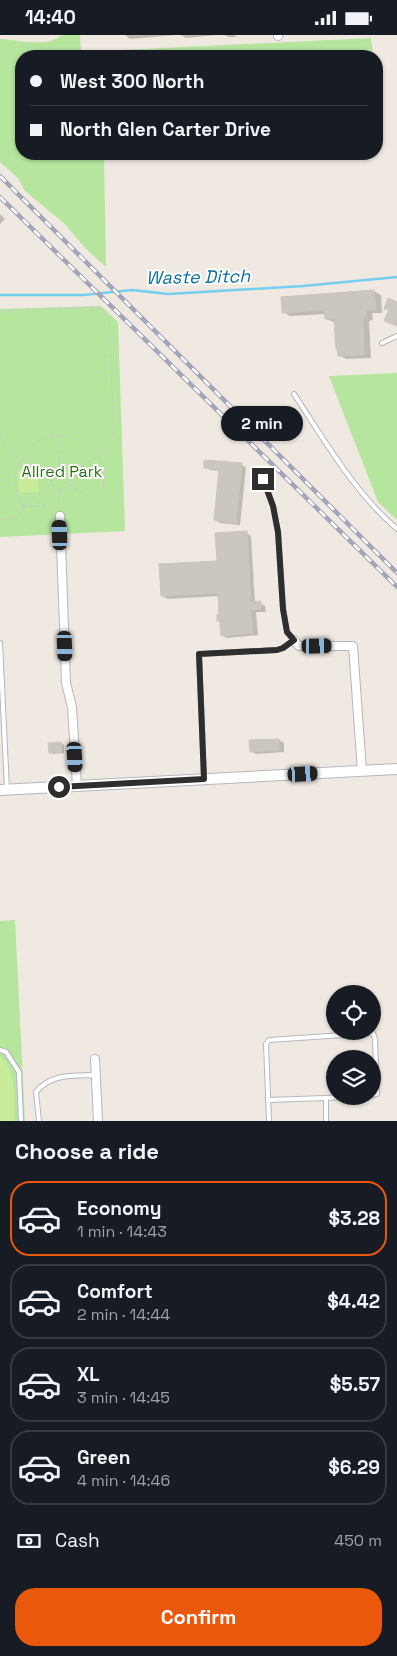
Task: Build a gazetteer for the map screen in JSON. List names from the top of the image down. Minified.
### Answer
{"water":["Waste Ditch"],"parks":["Allred Park"],"page":{"status":"14:40","banner":["West 300 North","North Glen Carter Drive"],"bubble":"2 min","heading":"Choose a ride","list":[{"name":"Economy","note":"1 min · 14:43","value":"$3.28"},{"name":"Comfort","note":"2 min · 14:44","value":"$4.42"},{"name":"XL","note":"3 min · 14:45","value":"$5.57"},{"name":"Green","note":"4 min · 14:46","value":"$6.29"}],"pay":["Cash","450 m"],"buttons":"Confirm"}}
